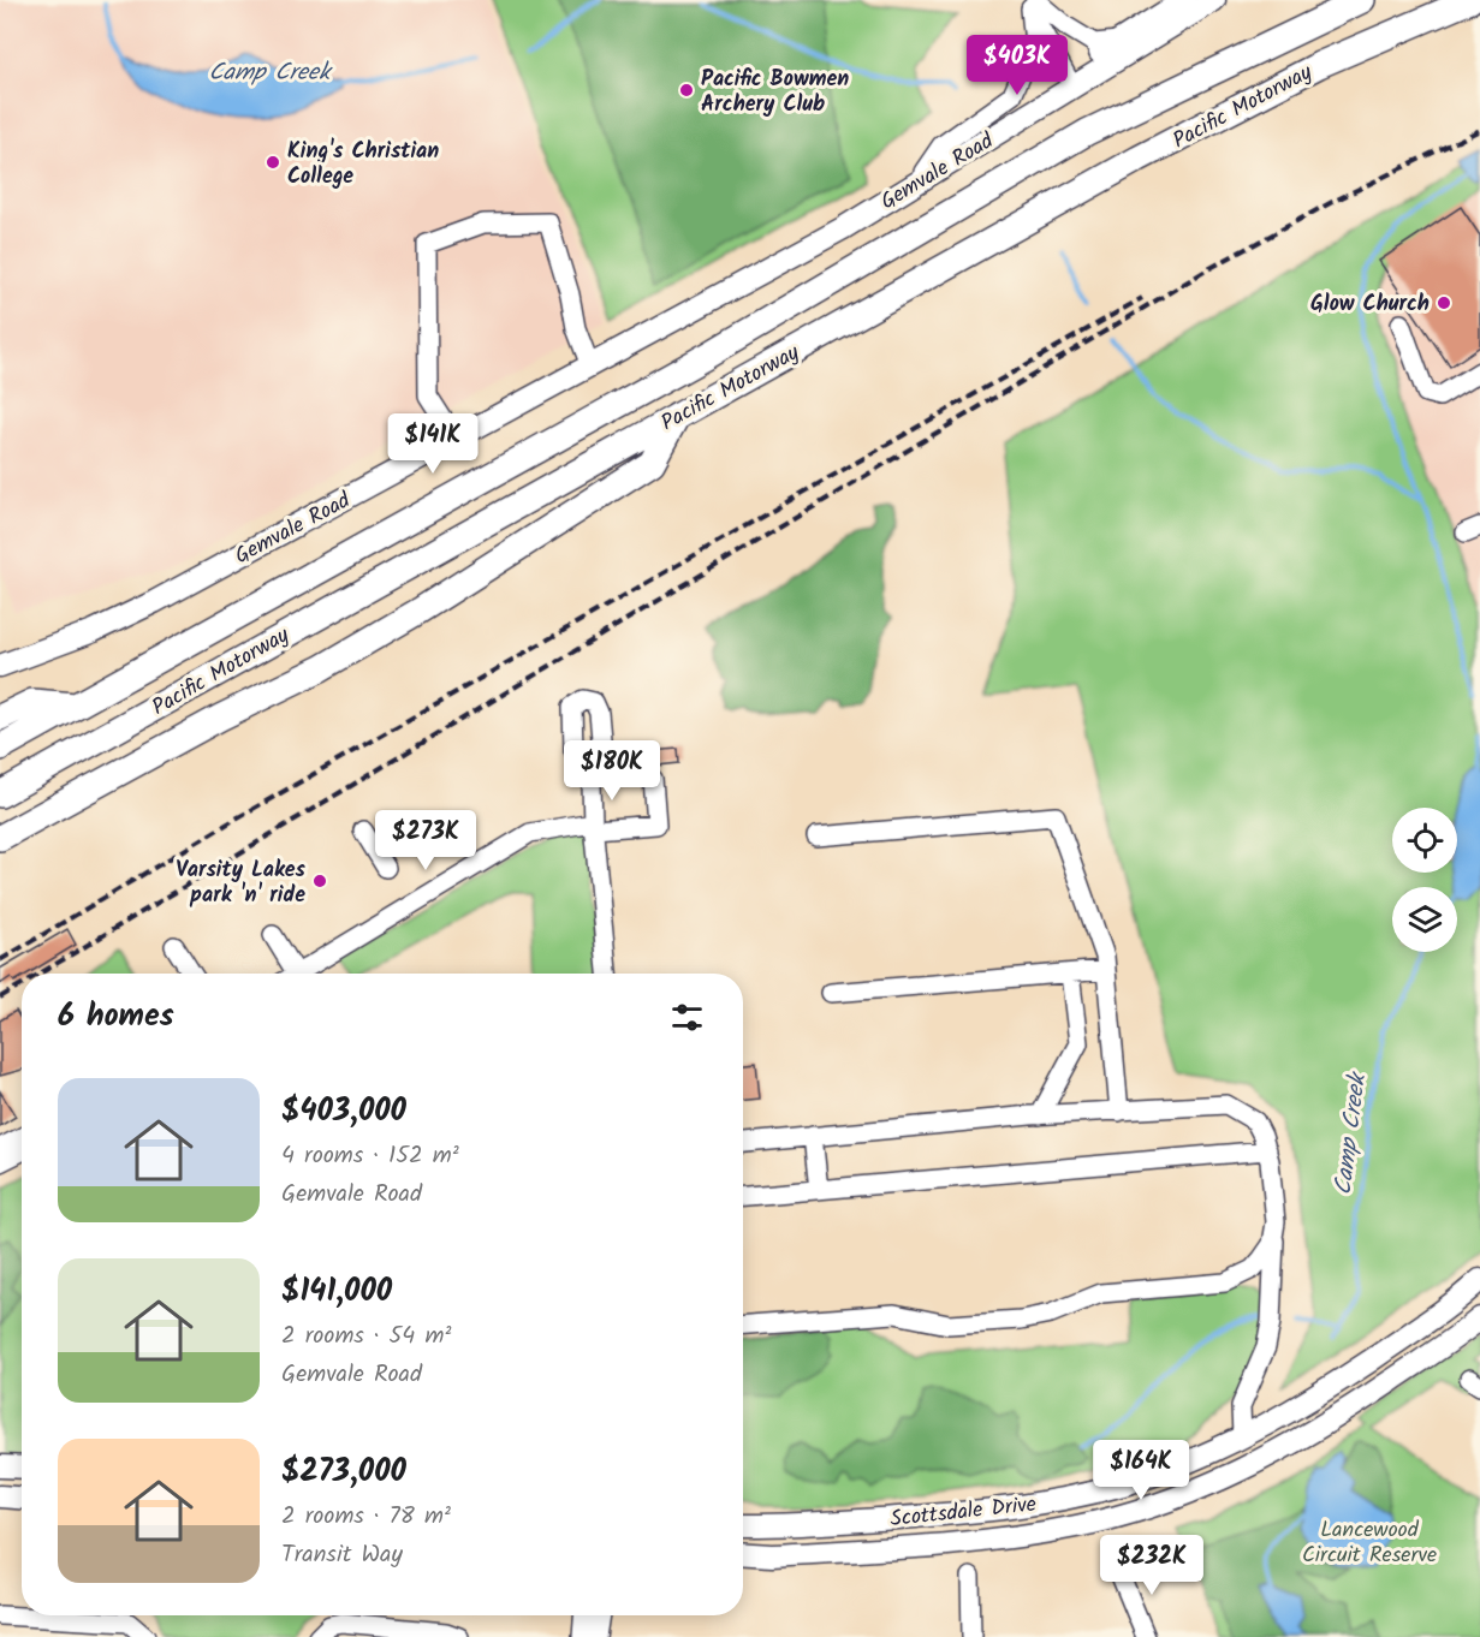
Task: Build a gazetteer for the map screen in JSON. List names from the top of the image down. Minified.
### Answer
{"streets":{"highway":["Pacific Motorway"],"main road":["Gemvale Road","Scottsdale Drive"]},"water":["Camp Creek"],"parks":["Lancewood Circuit Reserve"],"places":["Pacific Bowmen Archery Club","King's Christian College","Glow Church","Varsity Lakes park 'n' ride"],"page":{"price":["$403K","$141K","$180K","$273K","$164K","$232K"],"heading":"6 homes","list":[{"name":"$403,000","note":"4 rooms · 152 m² · Gemvale Road"},{"name":"$141,000","note":"2 rooms · 54 m² · Gemvale Road"},{"name":"$273,000","note":"2 rooms · 78 m² · Transit Way"}]}}
